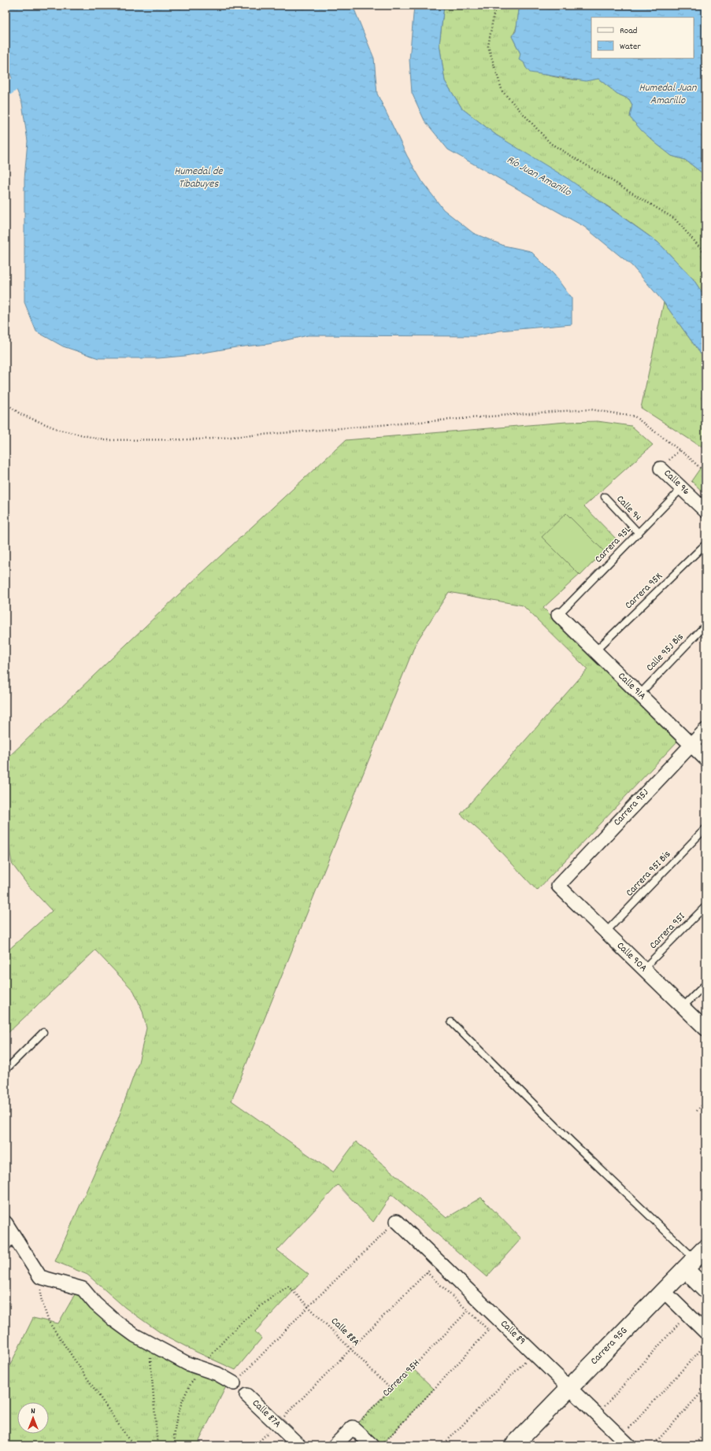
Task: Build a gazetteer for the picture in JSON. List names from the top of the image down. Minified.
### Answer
{"streets":{"street":["Calle 96","Calle 91A","Carrera 95J","Calle 90A","Calle 89","Carrera 95G","Calle 87A"],"lane":["Calle 94","Carrera 95L","Carrera 95K","Calle 95J Bis","Carrera 95I Bis","Carrera 95I"],"path":["Calle 88A","Carrera 95H"]},"crossings":[["Calle 96","Carrera 95L"],["Calle 94","Carrera 95L"],["Carrera 95L","Calle 91A"],["Carrera 95K","Calle 91A"],["Calle 95J Bis","Calle 91A"],["Calle 91A","Carrera 95J"],["Carrera 95J","Calle 90A"],["Carrera 95I Bis","Calle 90A"],["Carrera 95I","Calle 90A"],["Calle 88A","Carrera 95H"],["Calle 89","Carrera 95G"]],"water":["Humedal Juan Amarillo","Humedal de Tibabuyes","Río Juan Amarillo"],"legend":["Road","Water"],"north":"top"}
